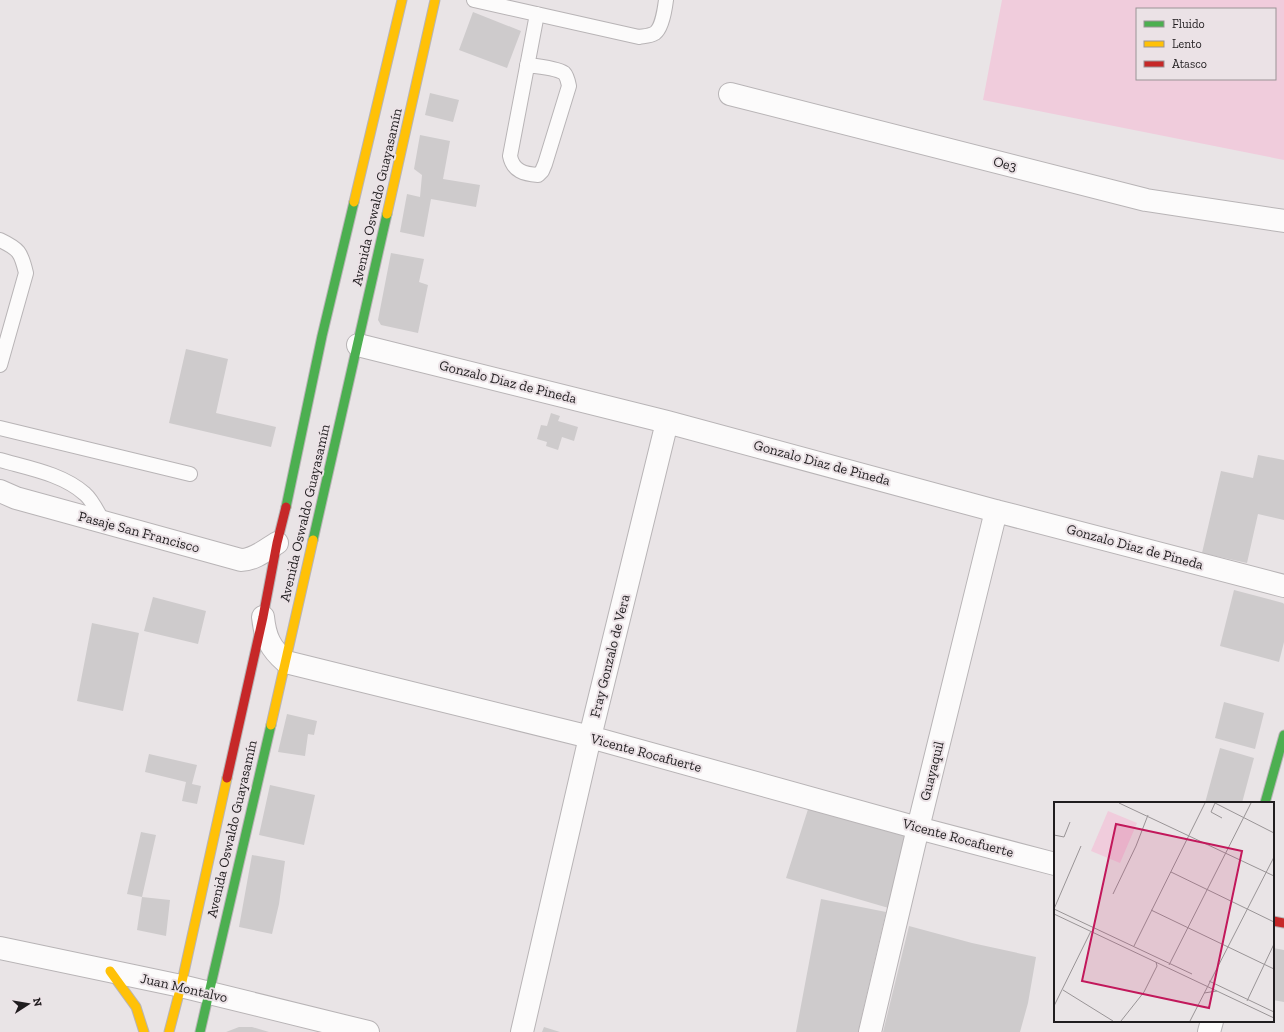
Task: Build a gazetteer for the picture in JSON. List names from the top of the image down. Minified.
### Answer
{"streets":{"main road":["Avenida Oswaldo Guayasamín"],"street":["Oe3","Gonzalo Diaz de Pineda","Pasaje San Francisco","Fray Gonzalo de Vera","Vicente Rocafuerte","Guayaquil","Juan Montalvo"]},"crossings":[["Avenida Oswaldo Guayasamín","Gonzalo Diaz de Pineda"],["Avenida Oswaldo Guayasamín","Pasaje San Francisco"],["Avenida Oswaldo Guayasamín","Vicente Rocafuerte"],["Avenida Oswaldo Guayasamín","Juan Montalvo"],["Gonzalo Diaz de Pineda","Fray Gonzalo de Vera"],["Gonzalo Diaz de Pineda","Guayaquil"],["Fray Gonzalo de Vera","Vicente Rocafuerte"],["Vicente Rocafuerte","Guayaquil"]],"legend":["Fluido","Lento","Atasco"],"north":"right"}
